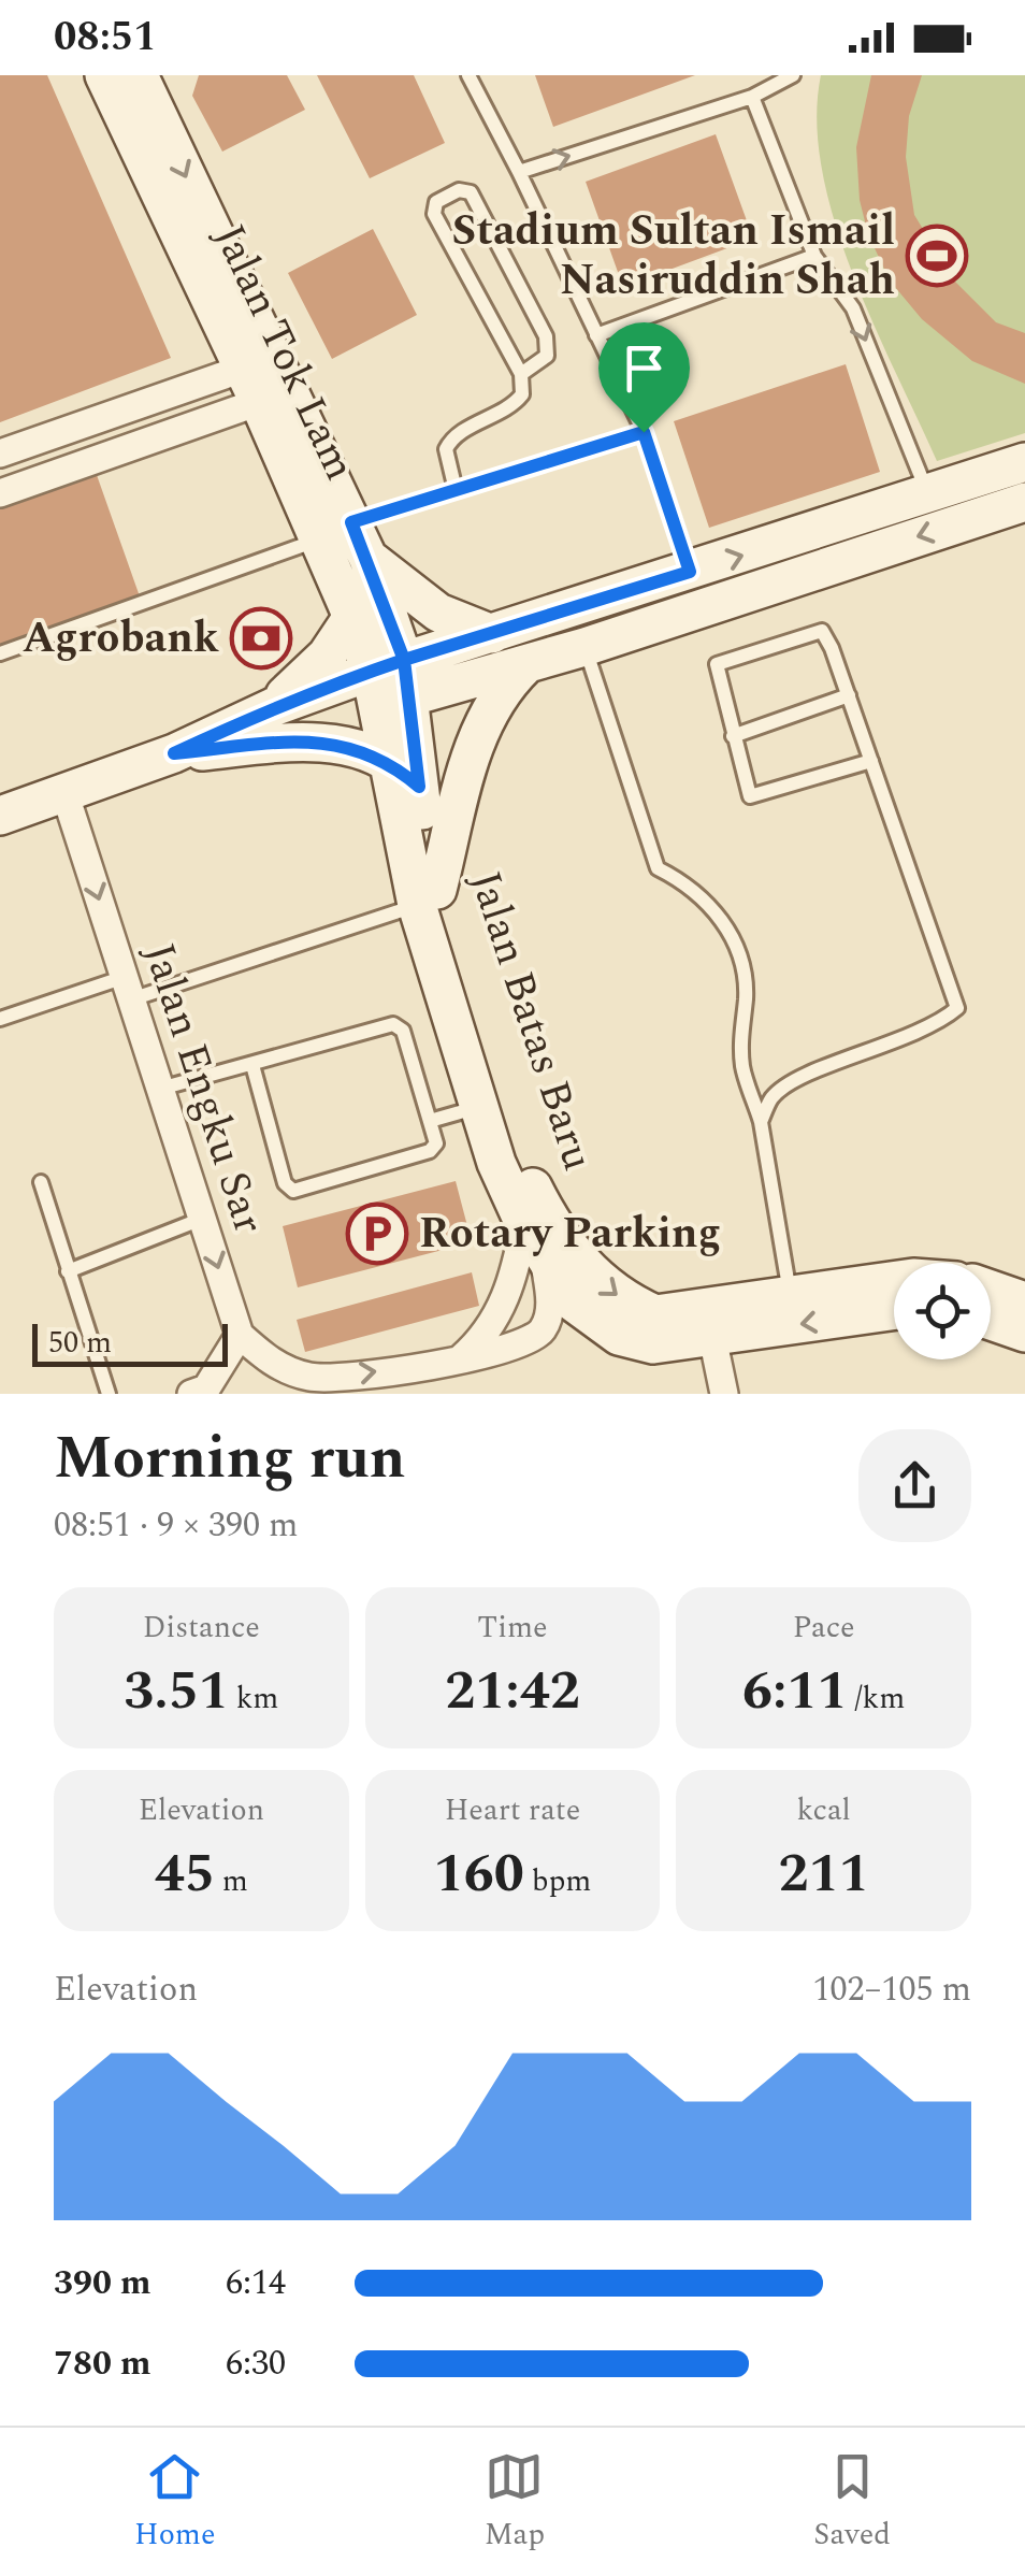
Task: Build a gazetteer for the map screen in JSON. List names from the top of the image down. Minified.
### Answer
{"streets":{"main road":["Jalan Tok Lam","Jalan Batas Baru"],"street":["Jalan Engku Sar"]},"crossings":[["Jalan Tok Lam","Jalan Batas Baru"]],"one_way":["Jalan Engku Sar"],"places":{"sports":["Stadium Sultan Ismail Nasiruddin Shah"],"bank":["Agrobank"],"parking":["Rotary Parking"]},"scale_bar":"50 m","page":{"status":"08:51","scale":"50 m","heading":["Morning run","08:51 · 9 × 390 m"],"stats":[["Distance","3.51 km"],["Time","21:42"],["Pace","6:11 /km"],["Elevation","45 m"],["Heart rate","160 bpm"],["kcal","211"]],"chart":["Elevation","102–105 m"],"list":[{"name":"390 m","note":"6:14"},{"name":"780 m","note":"6:30"}],"tabs":["Home","Map","Saved"]}}
